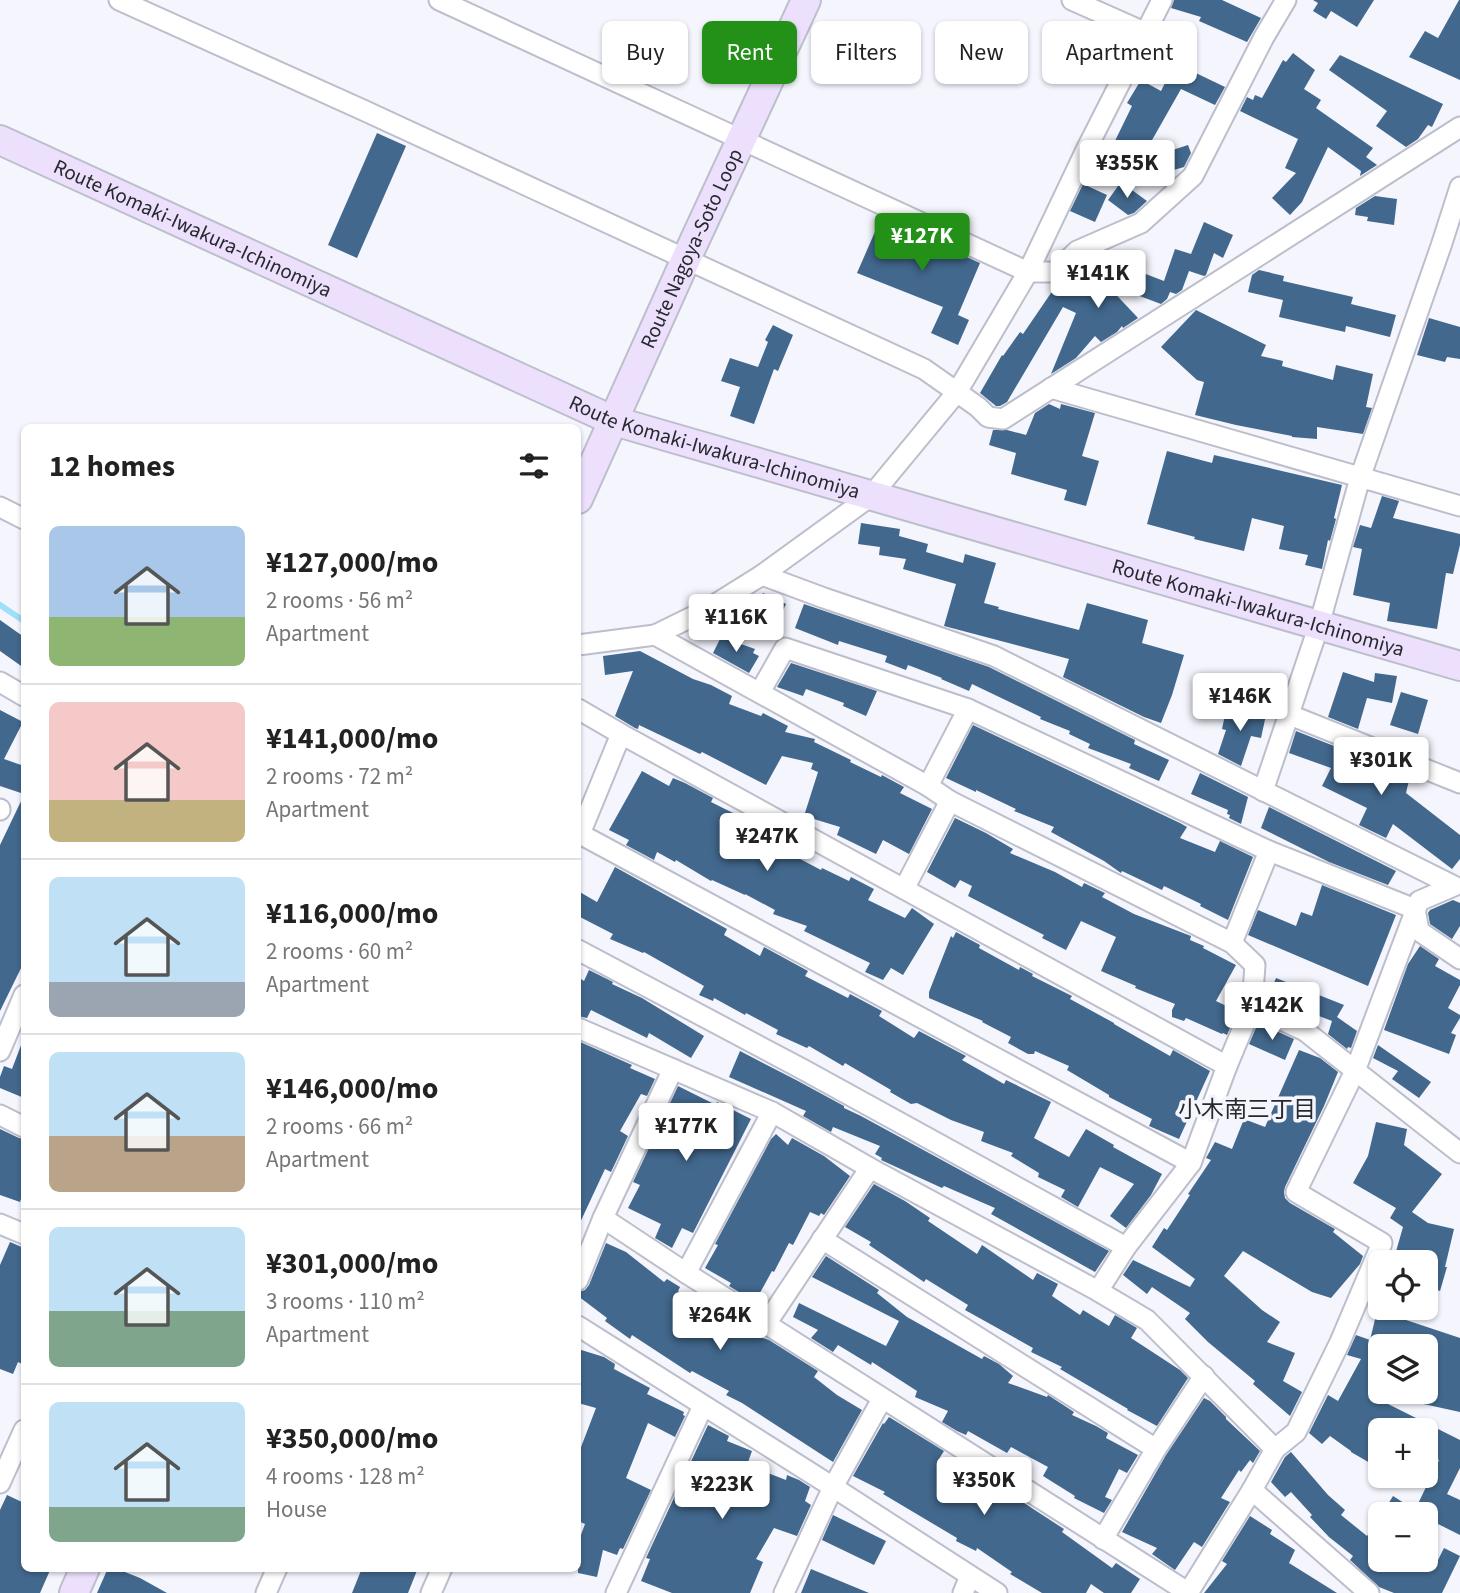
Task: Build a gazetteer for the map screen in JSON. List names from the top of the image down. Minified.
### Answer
{"streets":{"main road":["Route Komaki-Iwakura-Ichinomiya","Route Nagoya-Soto Loop"]},"crossings":[["Route Komaki-Iwakura-Ichinomiya","Route Nagoya-Soto Loop"]],"districts":["小木南三丁目"],"page":{"chip":["Buy","Rent","Filters","New","Apartment"],"price":["¥355K","¥127K","¥141K","¥116K","¥146K","¥301K","¥247K","¥142K","¥177K","¥264K","¥350K","¥223K"],"heading":"12 homes","list":[{"name":"¥127,000/mo","note":"2 rooms · 56 m² · Apartment"},{"name":"¥141,000/mo","note":"2 rooms · 72 m² · Apartment"},{"name":"¥116,000/mo","note":"2 rooms · 60 m² · Apartment"},{"name":"¥146,000/mo","note":"2 rooms · 66 m² · Apartment"},{"name":"¥301,000/mo","note":"3 rooms · 110 m² · Apartment"},{"name":"¥350,000/mo","note":"4 rooms · 128 m² · House"}],"map_buttons":["+","−"]}}
